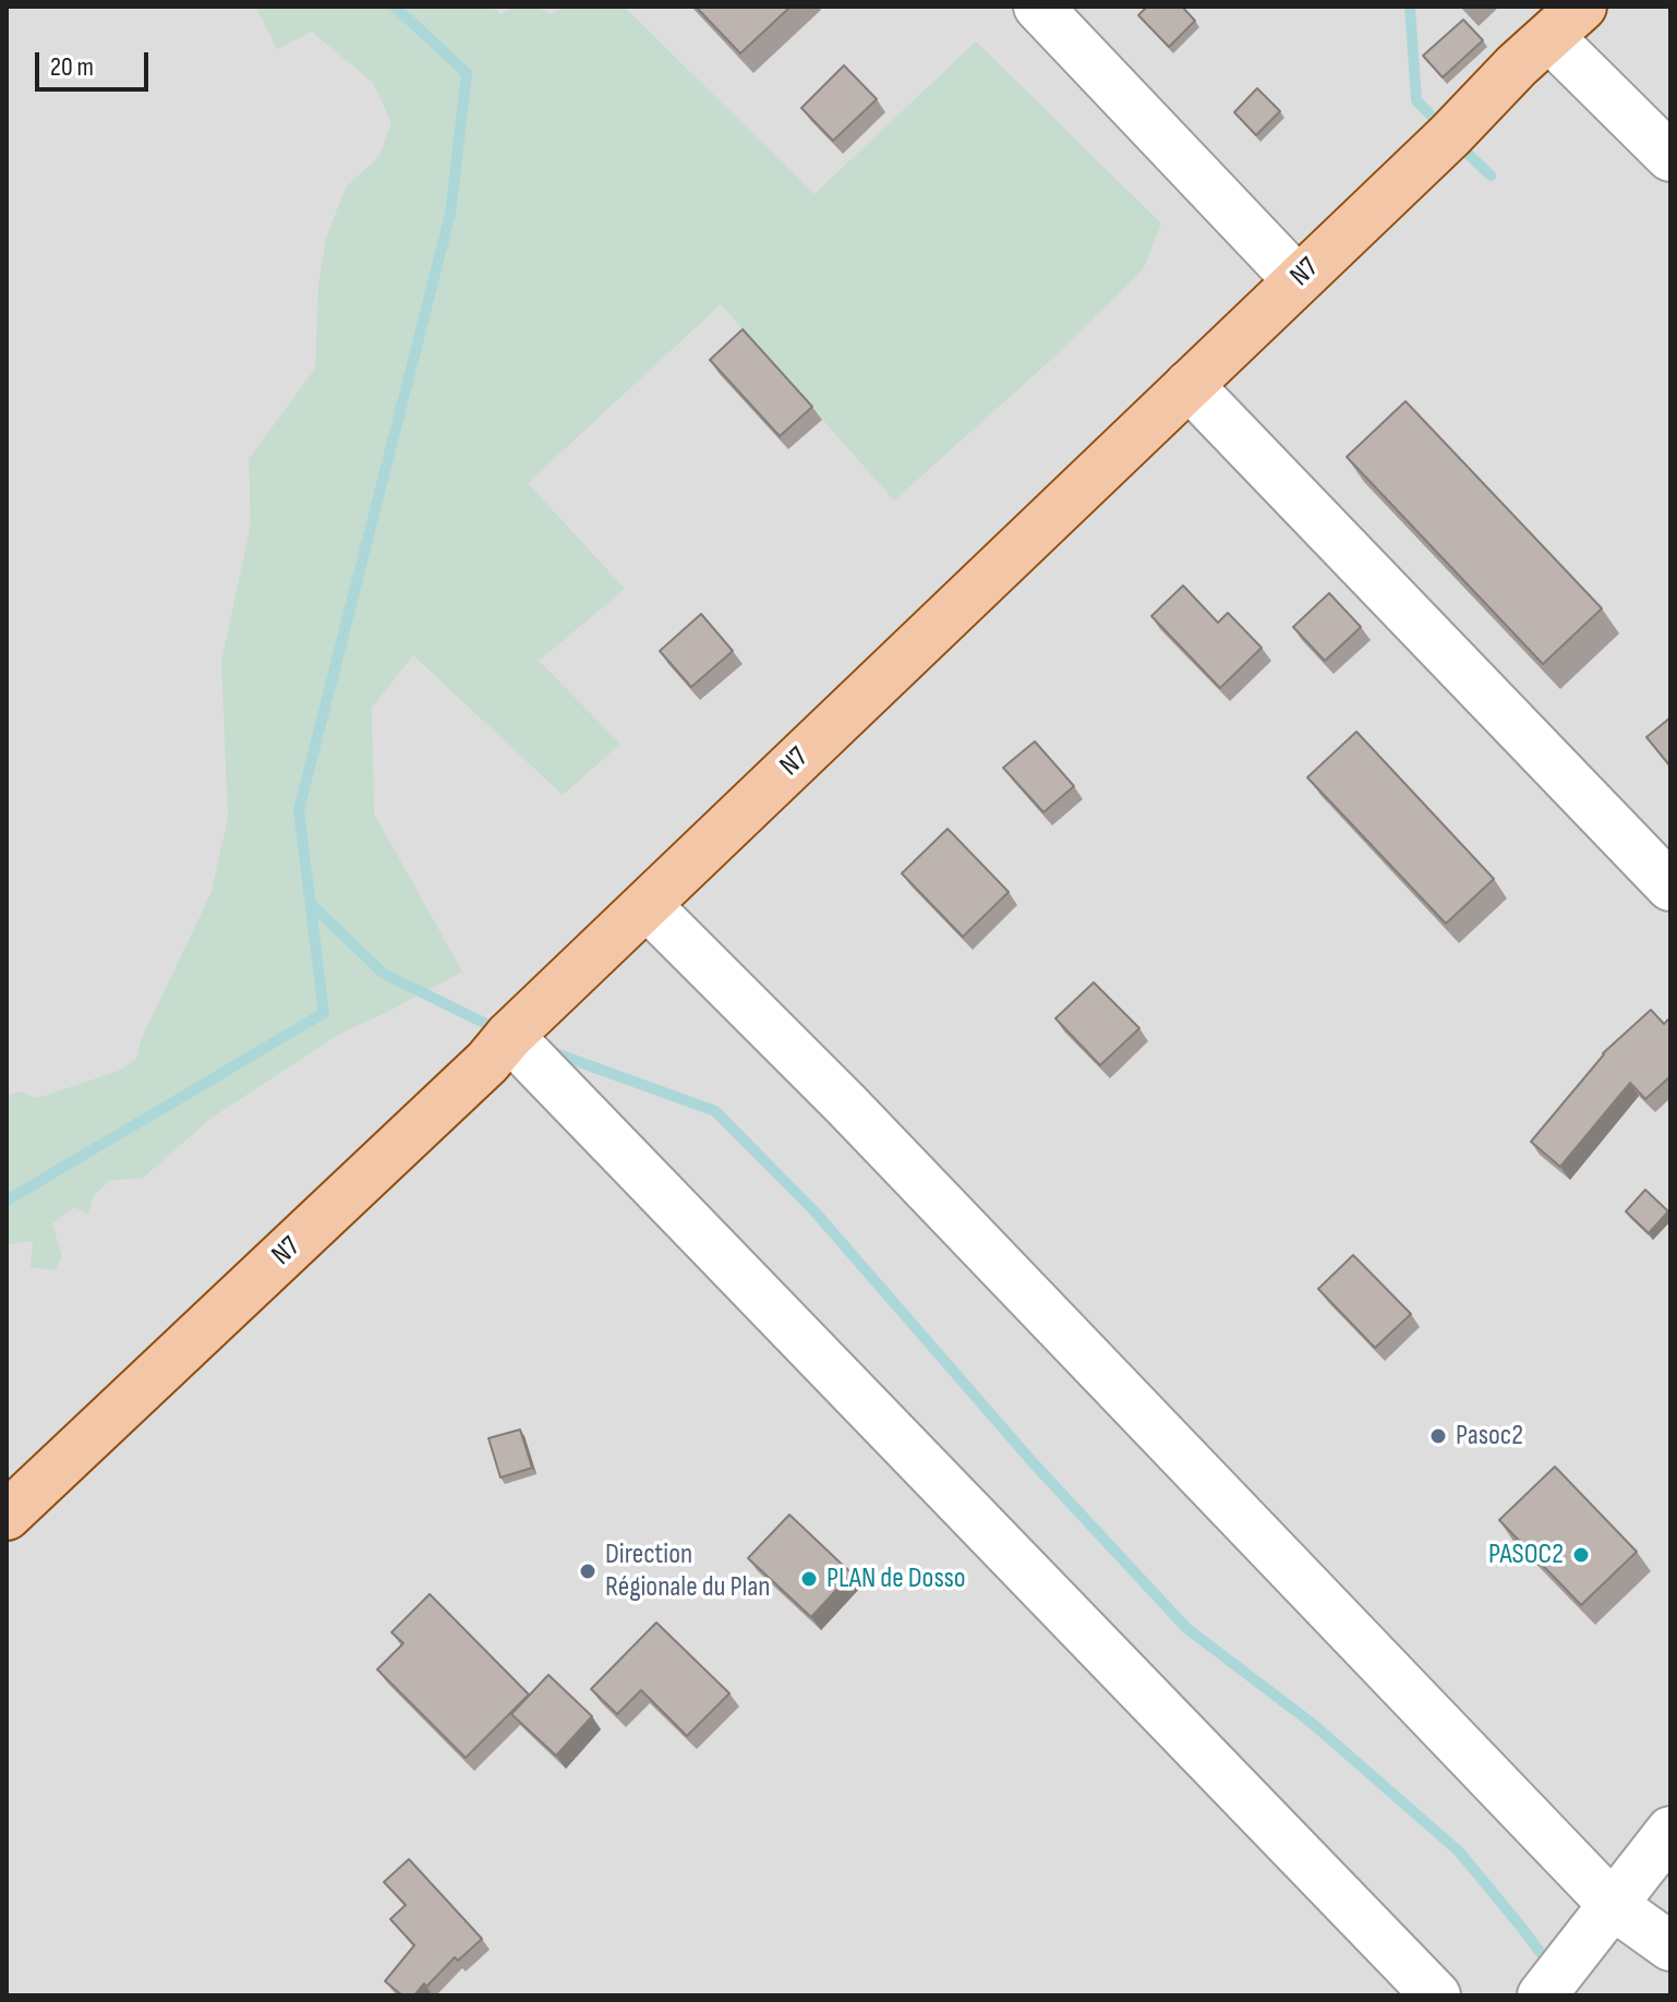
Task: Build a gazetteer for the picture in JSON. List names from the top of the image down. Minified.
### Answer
{"streets":{"main road":["N7"]},"places":["Pasoc2","PASOC2","Direction Régionale du Plan","PLAN de Dosso"],"scale_bar":"20 m"}
